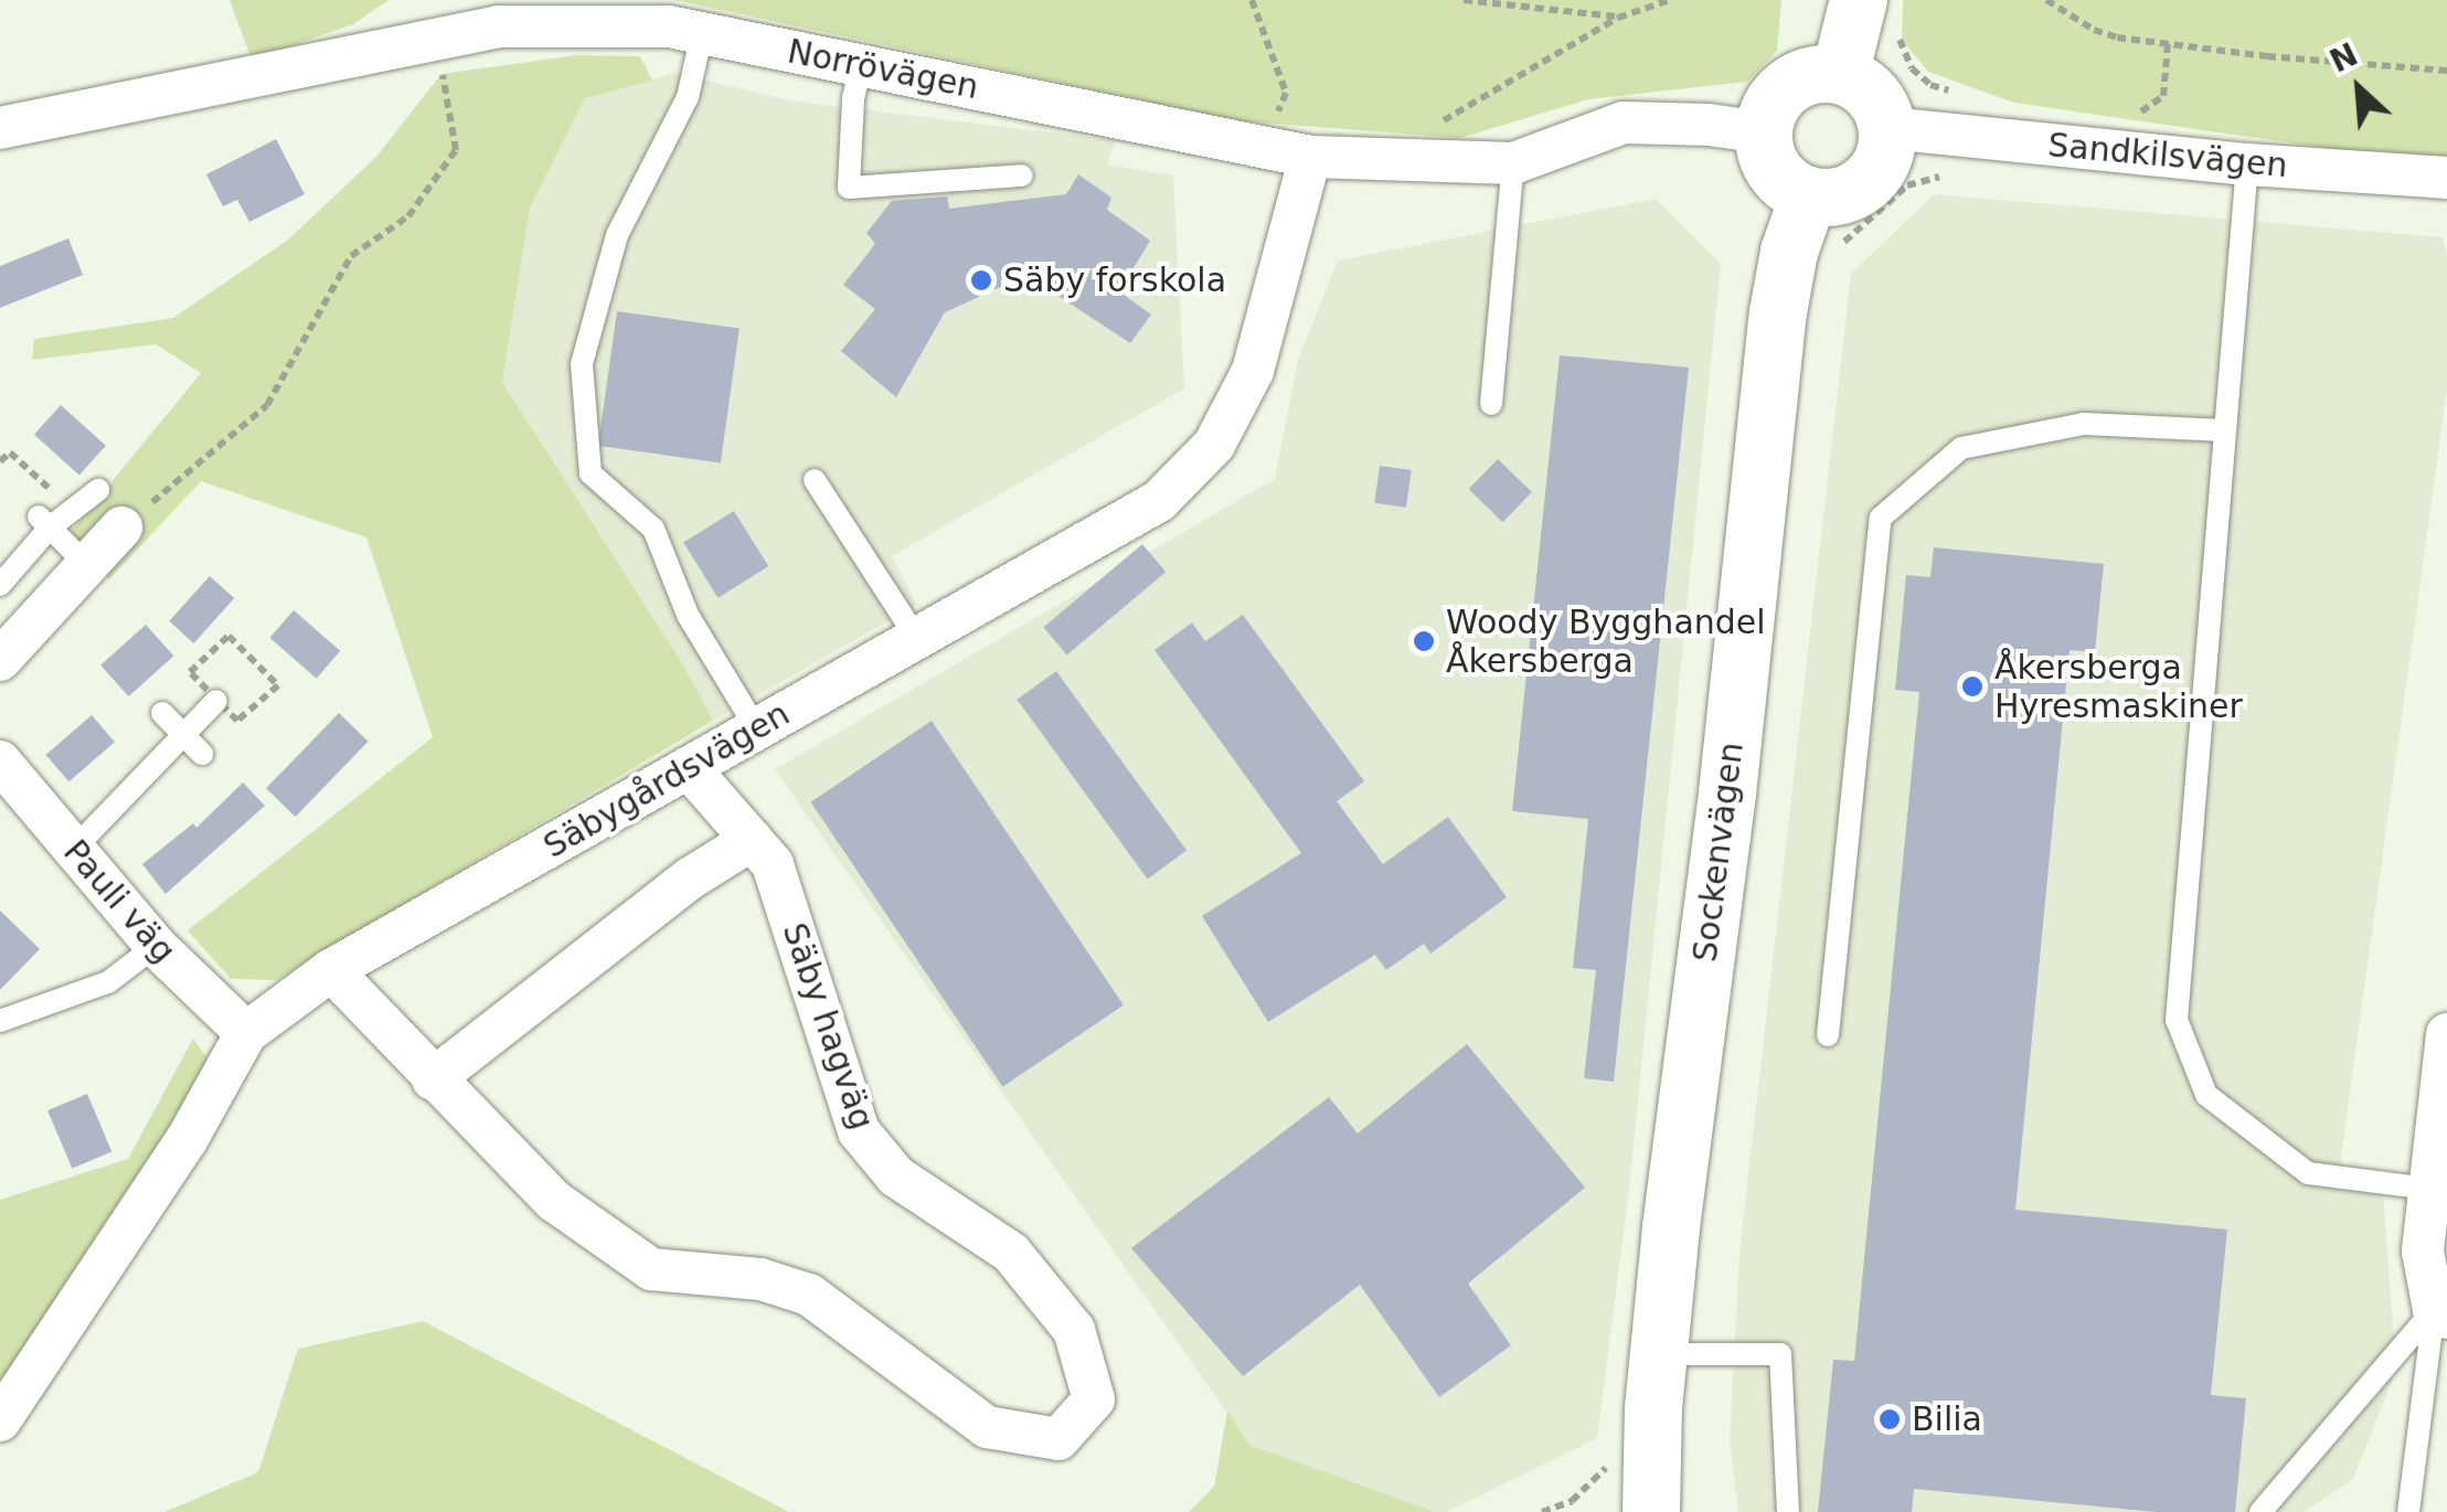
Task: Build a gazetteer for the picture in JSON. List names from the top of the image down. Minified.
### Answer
{"streets":{"street":["Norrövägen","Sandkilsvägen","Säbygårdsvägen","Sockenvägen","Pauli väg","Säby hagväg"]},"crossings":[["Norrövägen","Sandkilsvägen"],["Norrövägen","Säbygårdsvägen"],["Norrövägen","Sockenvägen"],["Sandkilsvägen","Sockenvägen"],["Säbygårdsvägen","Pauli väg"],["Säbygårdsvägen","Säby hagväg"]],"places":["Säby forskola","Woody Bygghandel Åkersberga","Åkersberga Hyresmaskiner","Bilia"],"north":"top left"}
